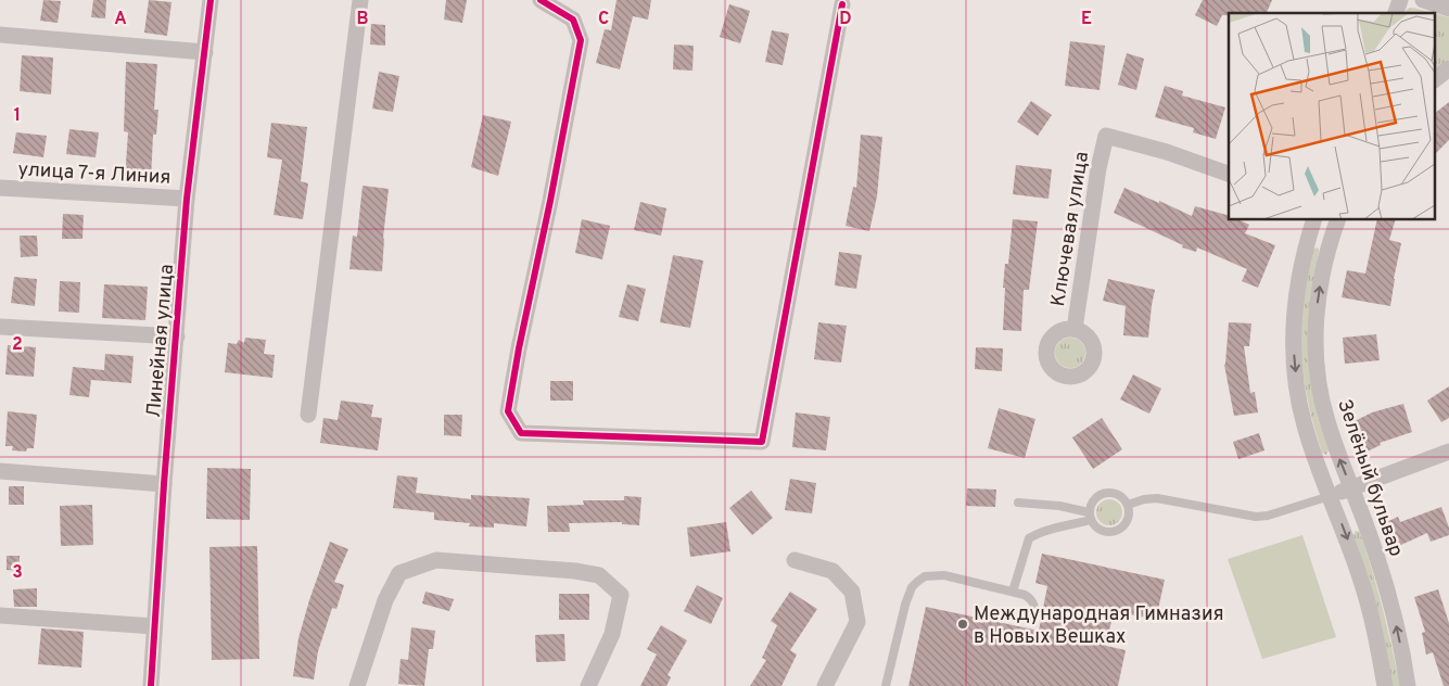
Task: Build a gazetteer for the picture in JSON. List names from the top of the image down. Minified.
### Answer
{"streets":{"street":["улица 7-я Линия","Ключевая улица","Линейная улица","Зелёный бульвар"]},"crossings":[["улица 7-я Линия","Линейная улица"]],"places":["Международная Гимназия в Новых Вешках"],"grid":{"columns":["A","B","C","D","E"],"rows":["1","2","3"]}}
